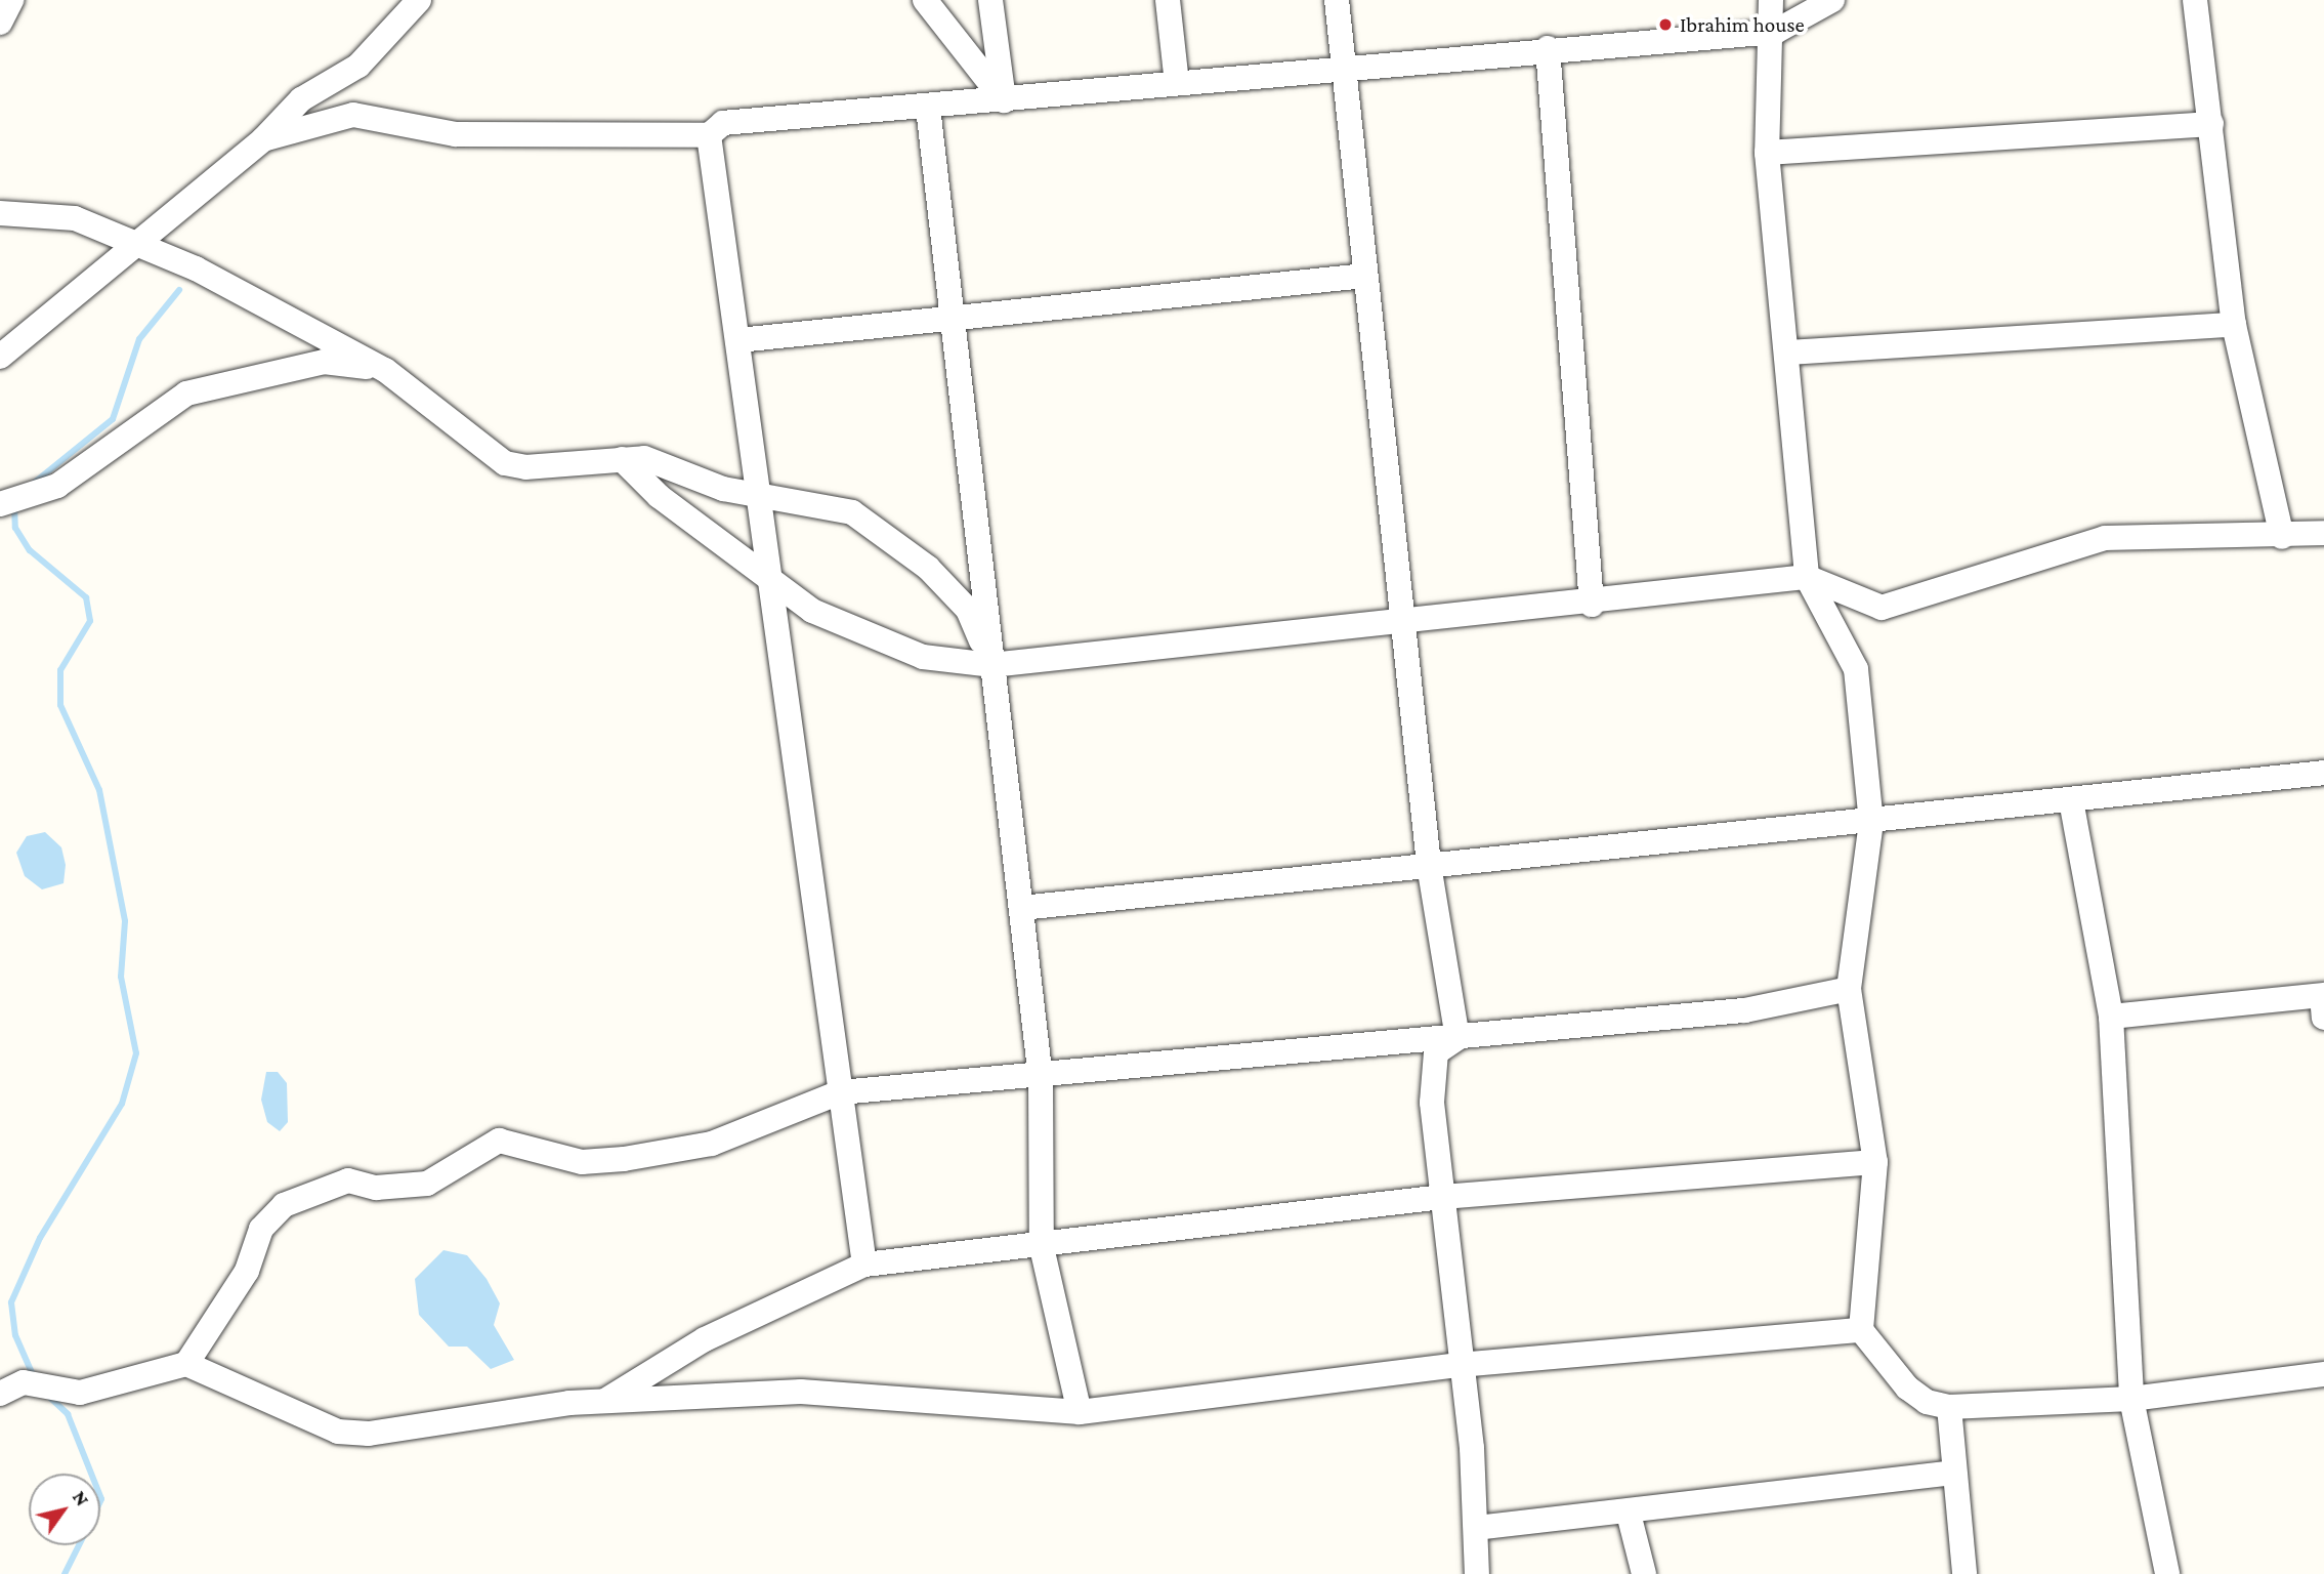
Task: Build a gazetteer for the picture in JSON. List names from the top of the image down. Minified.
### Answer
{"places":["Ibrahim house"],"north":"top right"}
